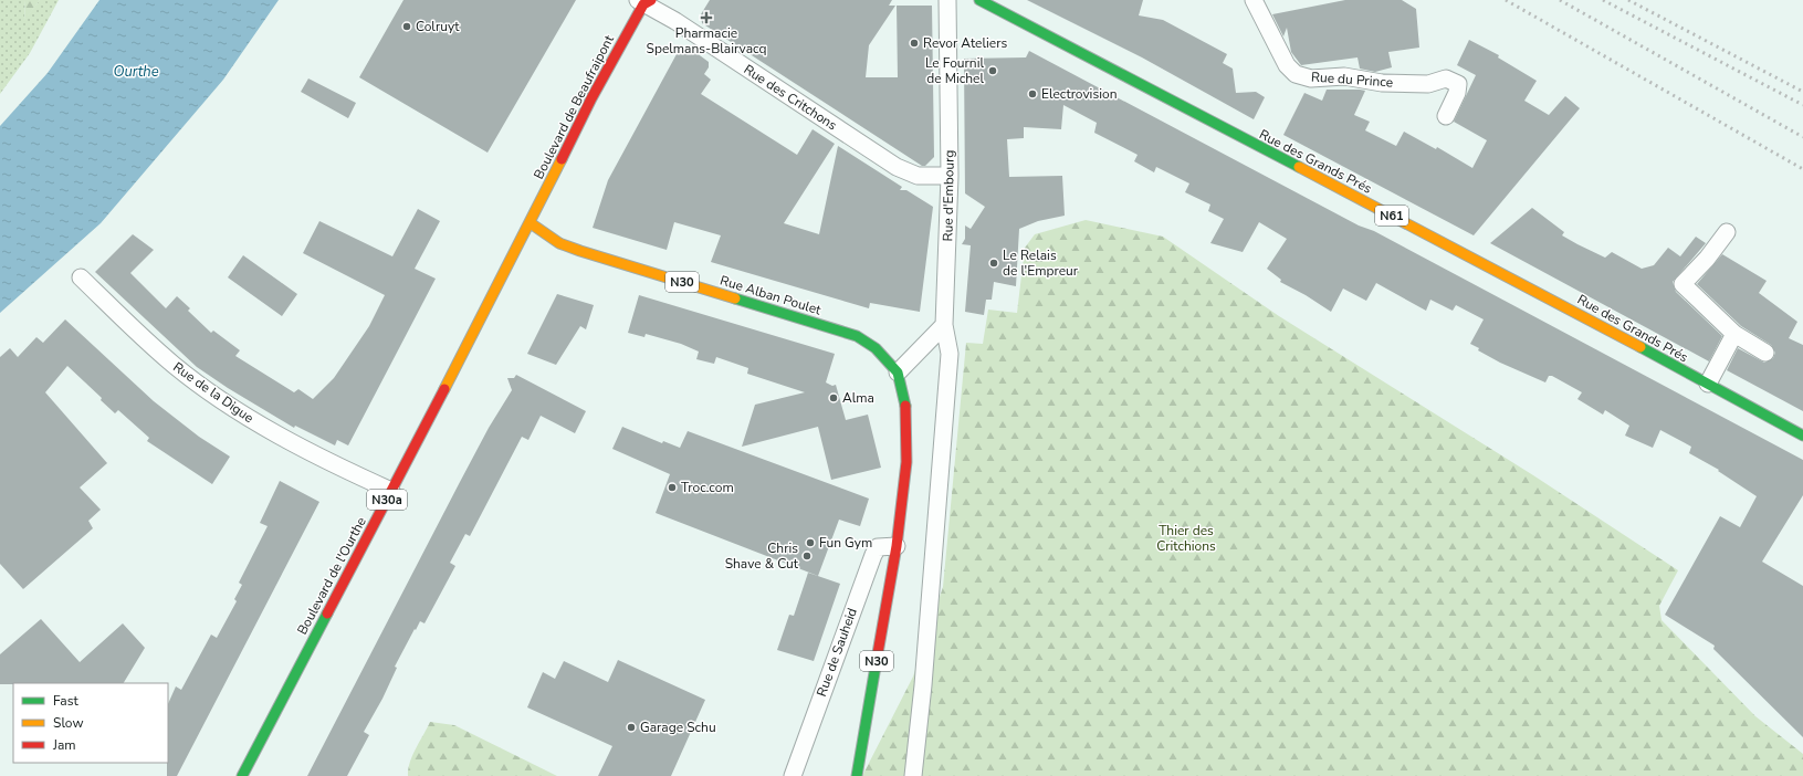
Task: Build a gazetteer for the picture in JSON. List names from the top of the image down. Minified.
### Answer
{"streets":{"main road":["Boulevard de Beaufraipont","Rue des Grands Prés","N61","N30","Rue Alban Poulet","N30a","Boulevard de l'Ourthe"],"street":["Rue du Prince","Rue des Critchons","Rue d'Embourg","Rue de la Digue","Rue de Sauheid"]},"crossings":[["Rue des Critchons","Boulevard de Beaufraipont"],["Rue des Critchons","Rue d'Embourg"],["Boulevard de Beaufraipont","Rue Alban Poulet"],["Boulevard de Beaufraipont","Boulevard de l'Ourthe"],["N30","Rue Alban Poulet"],["N30","Rue de Sauheid"],["Rue Alban Poulet","Boulevard de l'Ourthe"],["Rue Alban Poulet","Rue de Sauheid"],["Rue de la Digue","Boulevard de l'Ourthe"]],"water":["Ourthe"],"parks":["Thier des Critchions"],"places":{"health":["Pharmacie Spelmans-Blairvacq"],"other":["Colruyt","Revor Ateliers","Le Fournil de Michel","Electrovision","Le Relais de l'Empreur","Alma","Troc.com","Fun Gym","Chris Shave & Cut","Garage Schu"]},"legend":["Fast","Slow","Jam"]}
